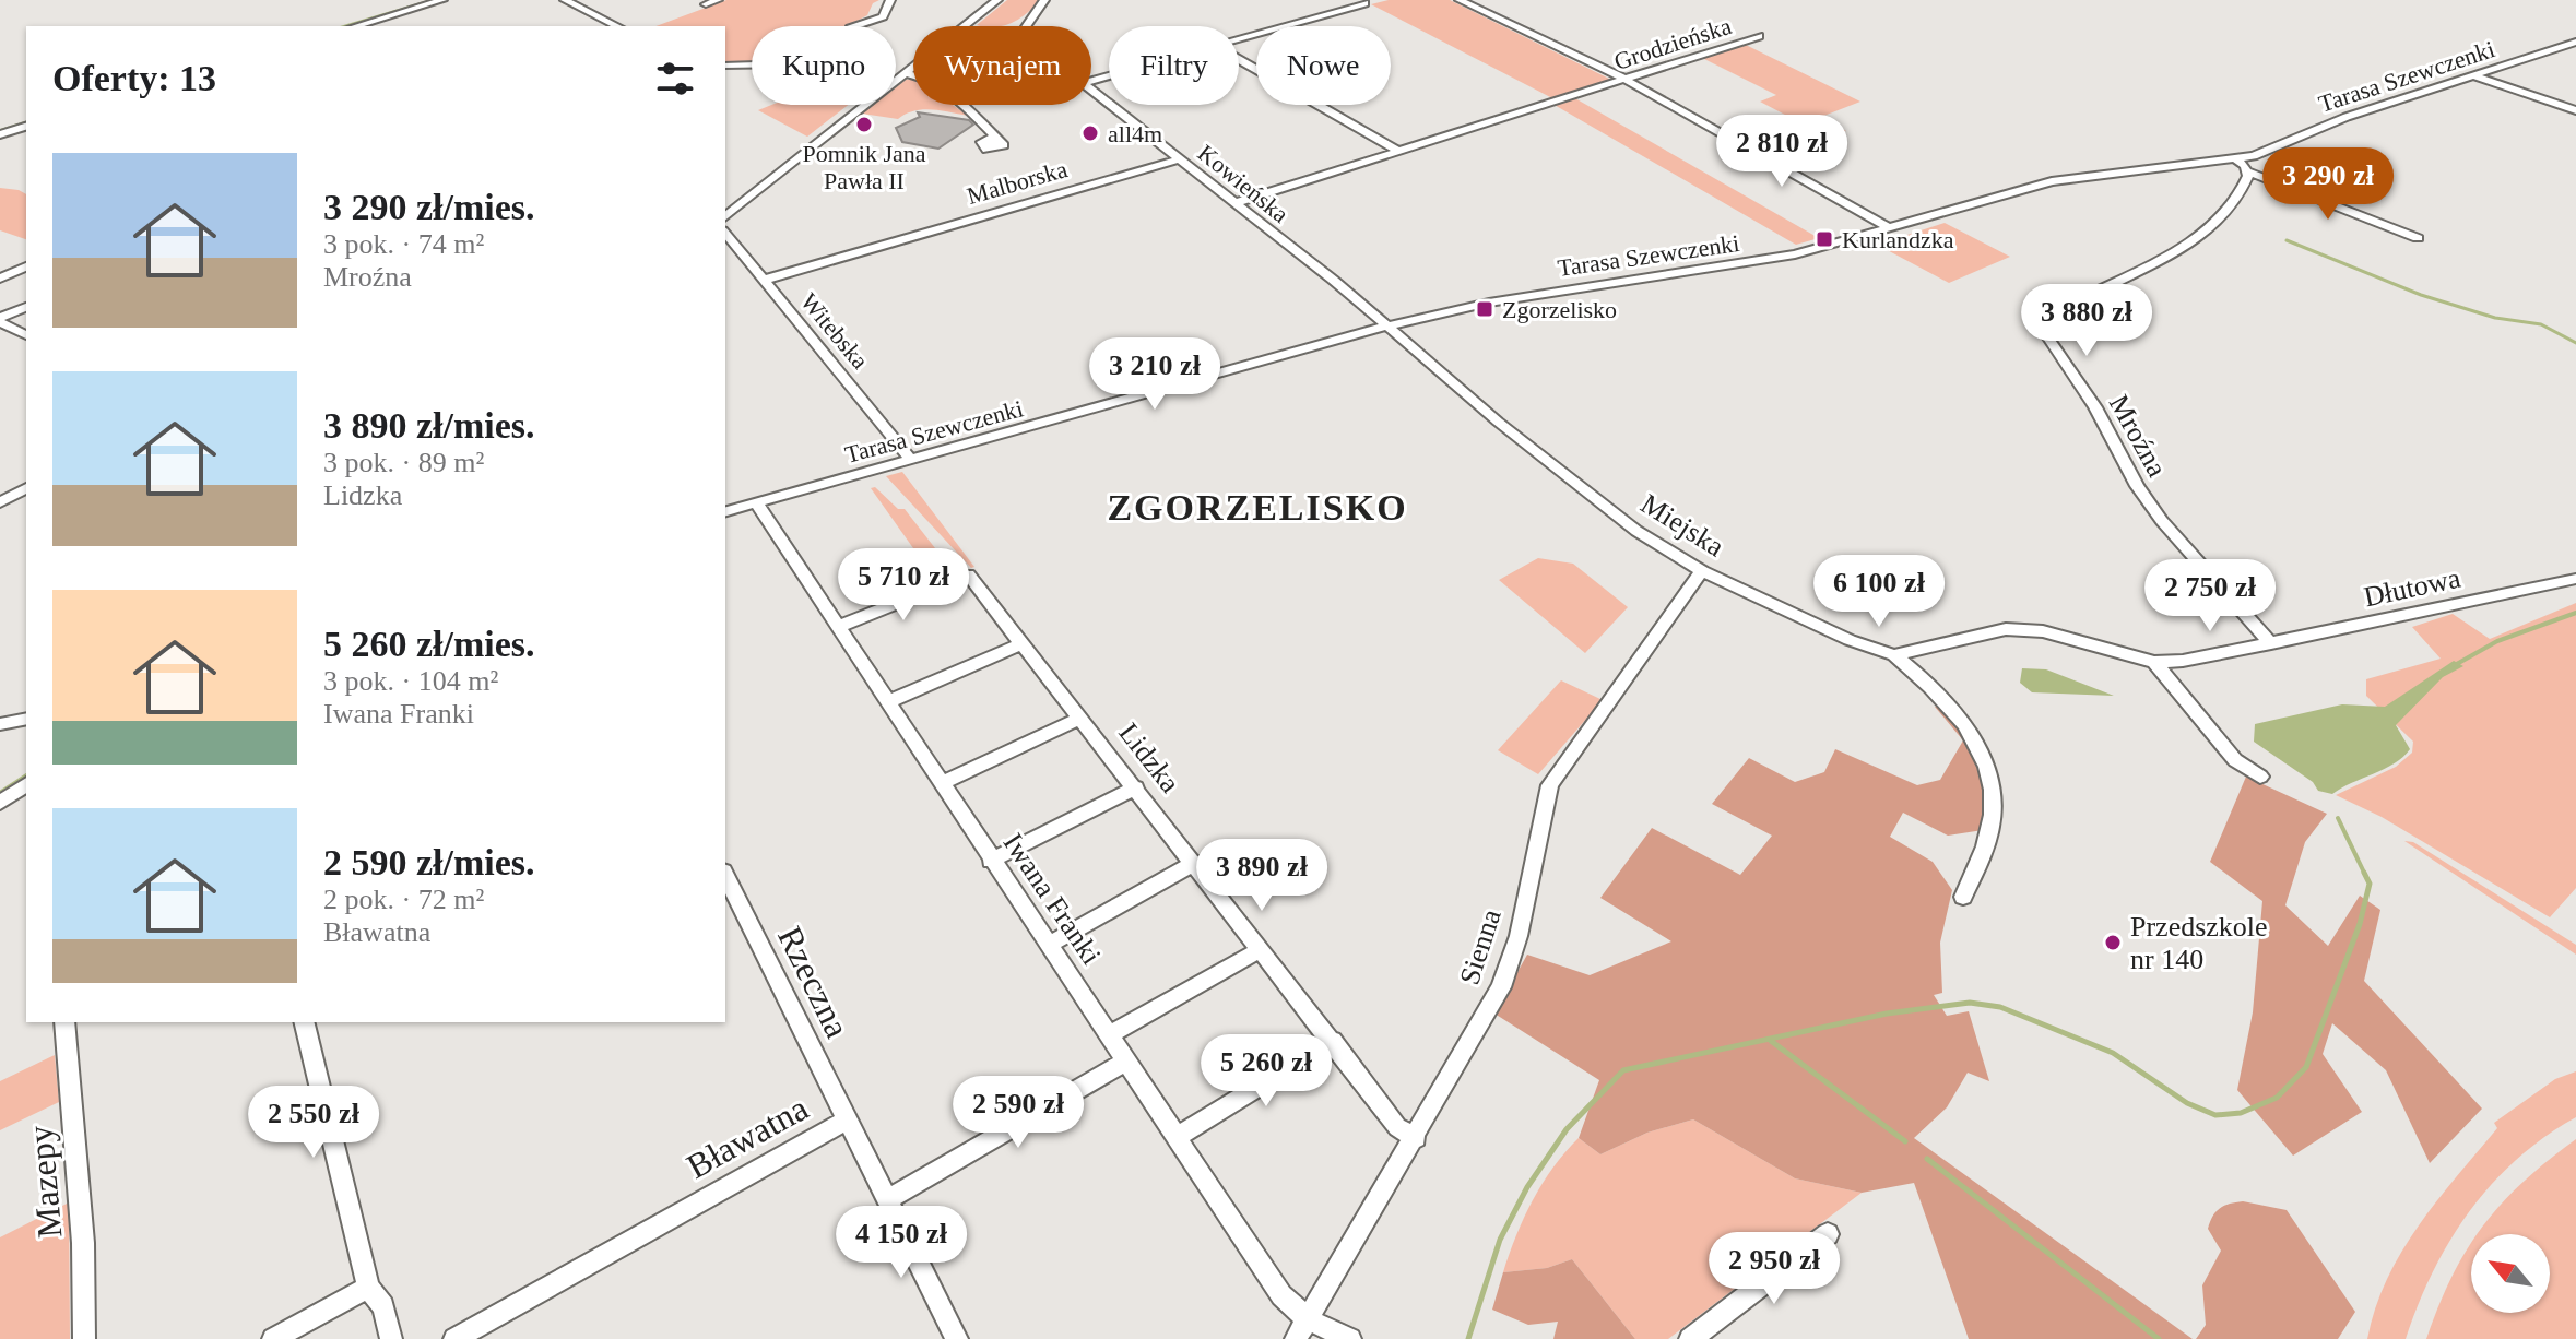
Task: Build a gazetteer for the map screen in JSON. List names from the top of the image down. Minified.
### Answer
{"streets":{"street":["Grodzieńska","Tarasa Szewczenki","Malborska","Kowieńska","Witebska","Mroźna","Miejska","Dłutowa","Lidzka","Iwana Franki","Sienna","Rzeczna","Bławatna","Mazepy"]},"crossings":[["Grodzieńska","Kowieńska"],["Tarasa Szewczenki","Kowieńska"],["Tarasa Szewczenki","Witebska"],["Tarasa Szewczenki","Miejska"],["Tarasa Szewczenki","Iwana Franki"],["Malborska","Kowieńska"],["Malborska","Witebska"],["Kowieńska","Miejska"],["Mroźna","Dłutowa"],["Miejska","Sienna"],["Lidzka","Iwana Franki"],["Lidzka","Sienna"],["Iwana Franki","Sienna"],["Rzeczna","Bławatna"]],"districts":["ZGORZELISKO"],"places":{"other":["Pomnik Jana Pawła II","all4m","Przedszkole nr 140"],"transit":["Kurlandzka","Zgorzelisko"]},"north":"top left","page":{"chip":["Kupno","Wynajem","Filtry","Nowe"],"heading":"Oferty: 13","price":["2 810 zł","3 290 zł","3 880 zł","3 210 zł","5 710 zł","6 100 zł","2 750 zł","3 890 zł","5 260 zł","2 590 zł","2 550 zł","4 150 zł","2 950 zł"],"list":[{"name":"3 290 zł/mies.","note":"3 pok. · 74 m² · Mroźna"},{"name":"3 890 zł/mies.","note":"3 pok. · 89 m² · Lidzka"},{"name":"5 260 zł/mies.","note":"3 pok. · 104 m² · Iwana Franki"},{"name":"2 590 zł/mies.","note":"2 pok. · 72 m² · Bławatna"}]}}
